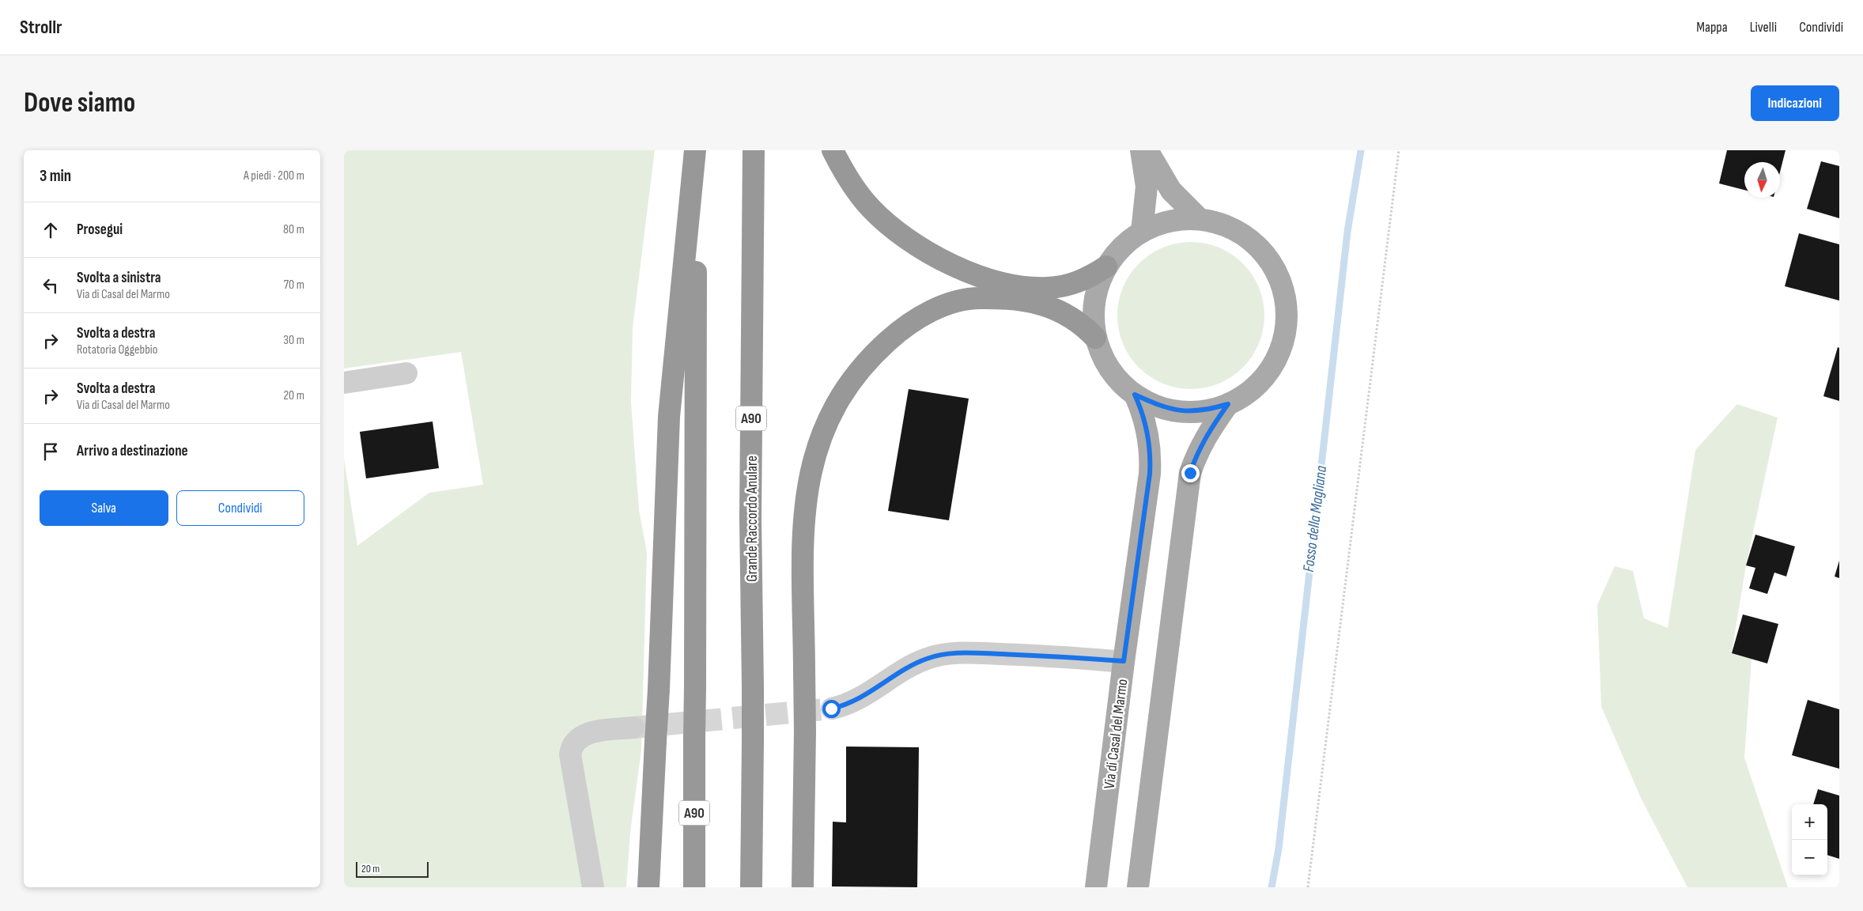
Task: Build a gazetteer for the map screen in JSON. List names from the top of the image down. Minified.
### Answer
{"streets":{"highway":["A90","Grande Raccordo Anulare"],"main road":["Via di Casal del Marmo"]},"water":["Fosso della Magliana"],"scale_bar":"20 m","north":"bottom","page":{"header":"Strollr","nav":["Mappa","Livelli","Condividi"],"buttons":["Indicazioni",["Salva","Condividi"]],"title":"Dove siamo","heading":["3 min","A piedi · 200 m"],"list":[["Prosegui","80 m"],["Svolta a sinistra","Via di Casal del Marmo","70 m"],["Svolta a destra","Rotatoria Oggebbio","30 m"],["Svolta a destra","Via di Casal del Marmo","20 m"],"Arrivo a destinazione"],"map_buttons":["+","−"],"scale":"20 m"}}
